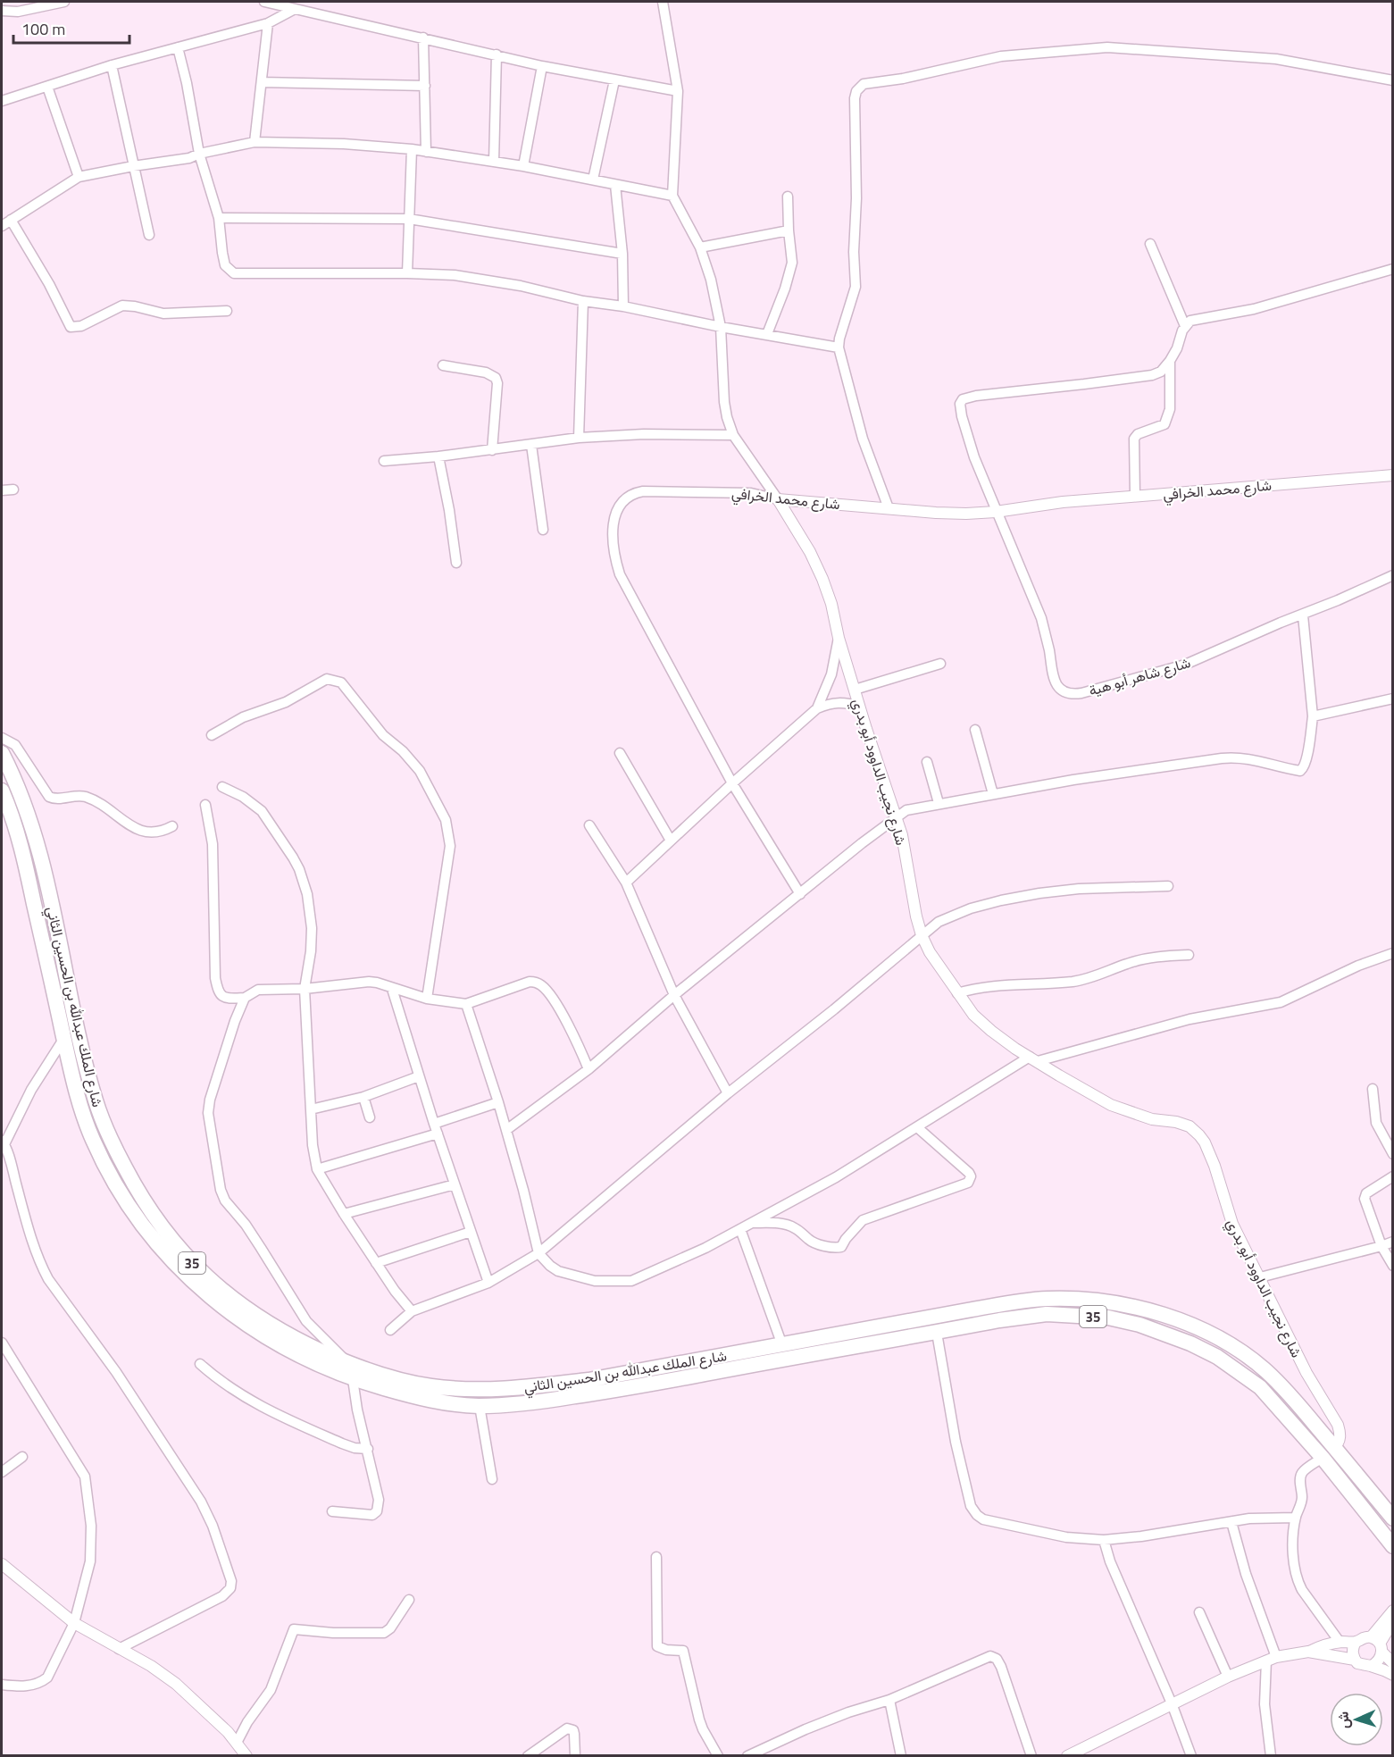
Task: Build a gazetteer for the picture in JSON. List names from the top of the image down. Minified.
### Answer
{"streets":{"highway":["شارع الملك عبدالله بن الحسين الثاني","35"],"street":["شارع محمد الخرافي","شارع شاهر أبو هية","شارع نجيب الداوود أبو بدري"]},"crossings":[["شارع محمد الخرافي","شارع شاهر أبو هية"],["شارع محمد الخرافي","شارع نجيب الداوود أبو بدري"],["شارع نجيب الداوود أبو بدري","شارع الملك عبدالله بن الحسين الثاني"]],"scale_bar":"100 m","north":"left"}
